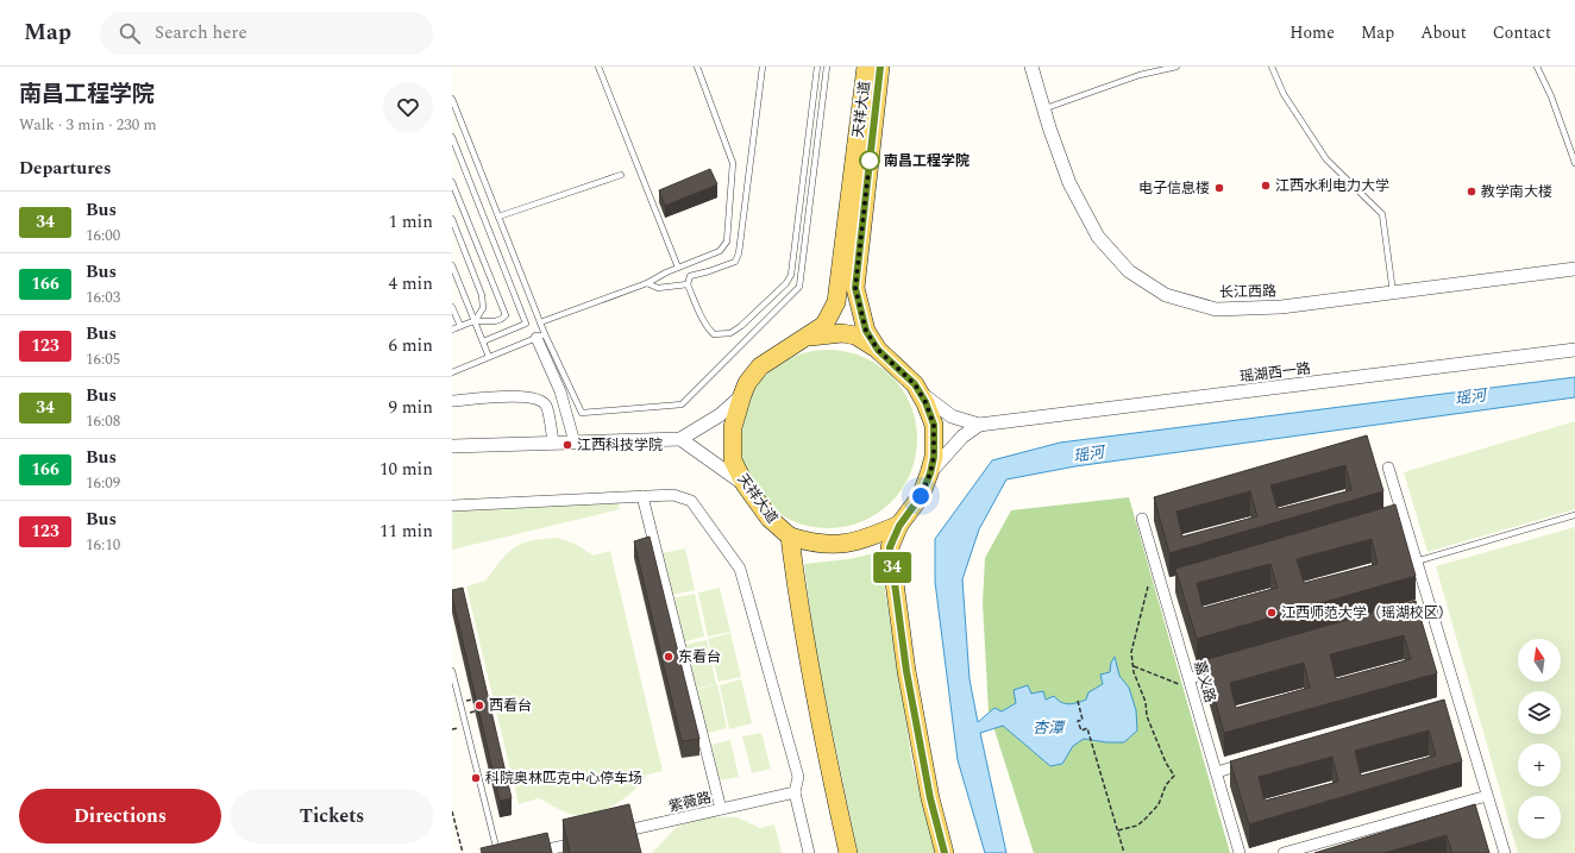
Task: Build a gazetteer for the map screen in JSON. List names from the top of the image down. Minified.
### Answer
{"streets":{"main road":["天祥大道"],"street":["长江西路","瑶湖西一路","嘉义路","紫薇路"]},"water":["瑶河","杏潭"],"places":["南昌工程学院","江西水利电力大学","电子信息楼","教学南大楼","江西科技学院","江西师范大学（瑶湖校区）","东看台","西看台","科院奥林匹克中心停车场"],"lines":["bus line 34"],"north":"top","page":{"header":"Map","search":"Search here","nav":["Home","Map","About","Contact"],"heading":[["南昌工程学院","Walk · 3 min · 230 m"],"Departures"],"on_map":"34","list":[{"mark":"34","name":"Bus","note":"16:00","value":"1 min"},{"mark":"166","name":"Bus","note":"16:03","value":"4 min"},{"mark":"123","name":"Bus","note":"16:05","value":"6 min"},{"mark":"34","name":"Bus","note":"16:08","value":"9 min"},{"mark":"166","name":"Bus","note":"16:09","value":"10 min"},{"mark":"123","name":"Bus","note":"16:10","value":"11 min"}],"map_buttons":["+","−"],"buttons":["Directions","Tickets"]}}
